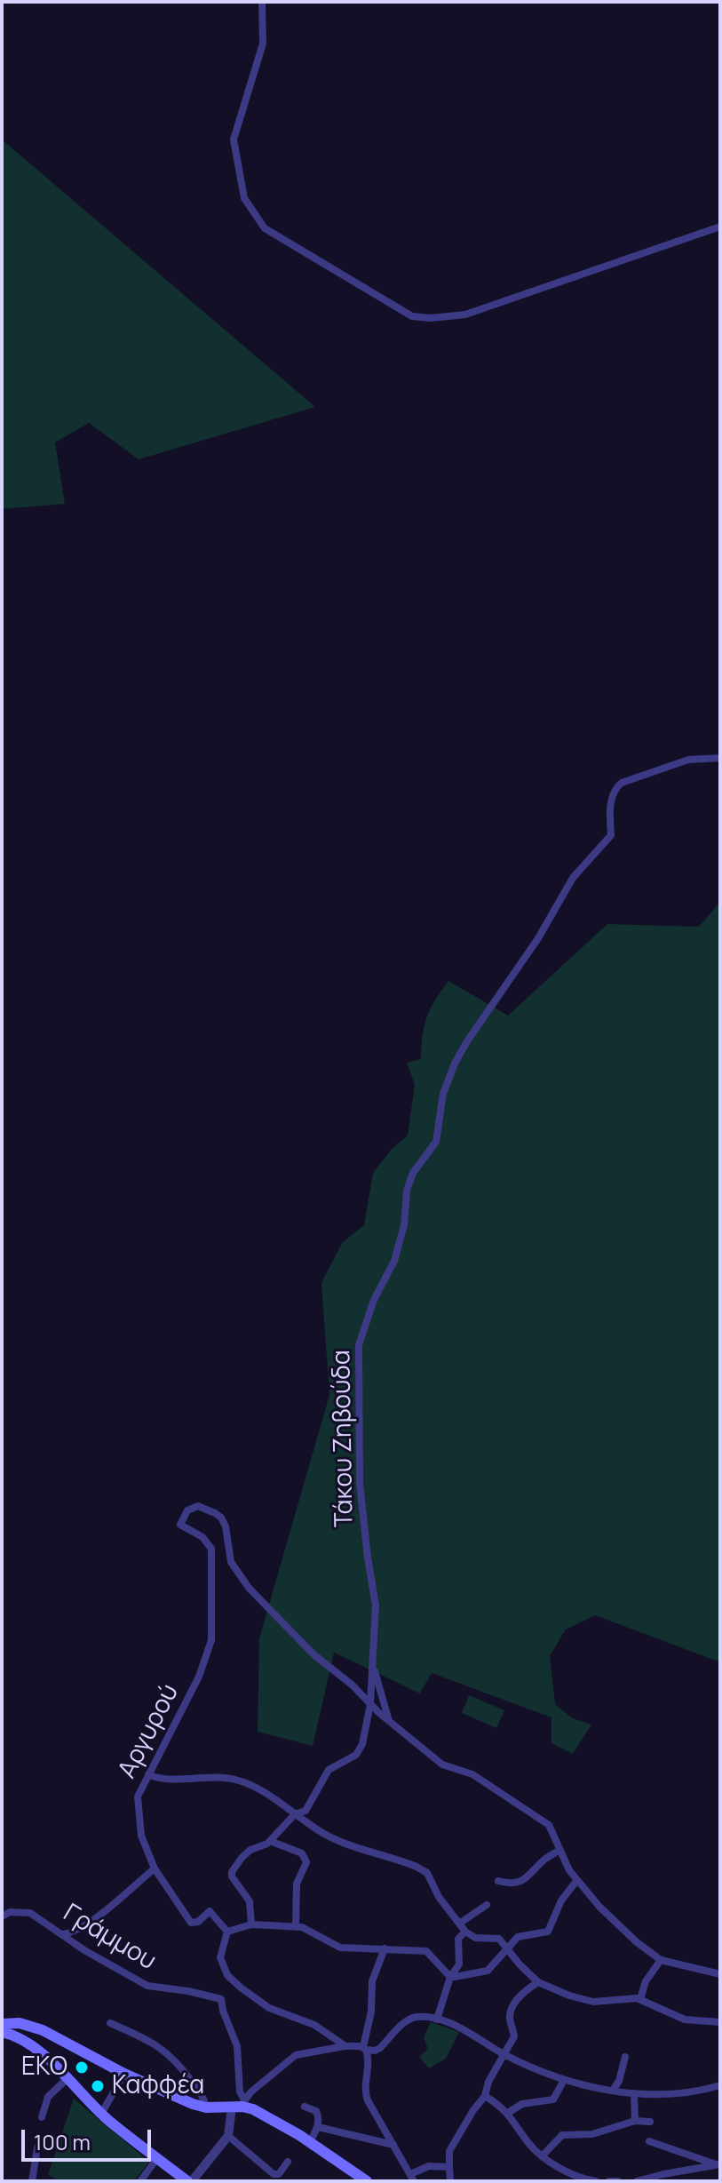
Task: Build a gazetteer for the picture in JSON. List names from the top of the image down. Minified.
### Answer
{"streets":{"street":["Τάκου Ζηβούδα","Αργυρού","Γράμμου"]},"crossings":[["Τάκου Ζηβούδα","Αργυρού"]],"places":["EKO","Καφφέα"],"scale_bar":"100 m"}
